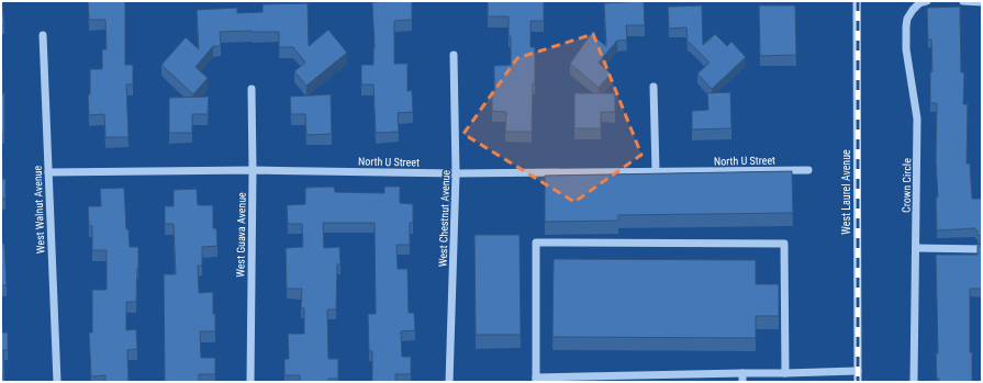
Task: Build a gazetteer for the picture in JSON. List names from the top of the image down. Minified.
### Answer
{"streets":{"street":["North U Street","Crown Circle","West Laurel Avenue","West Walnut Avenue","West Chestnut Avenue","West Guava Avenue"]},"crossings":[["North U Street","West Walnut Avenue"],["North U Street","West Chestnut Avenue"],["North U Street","West Guava Avenue"]]}
